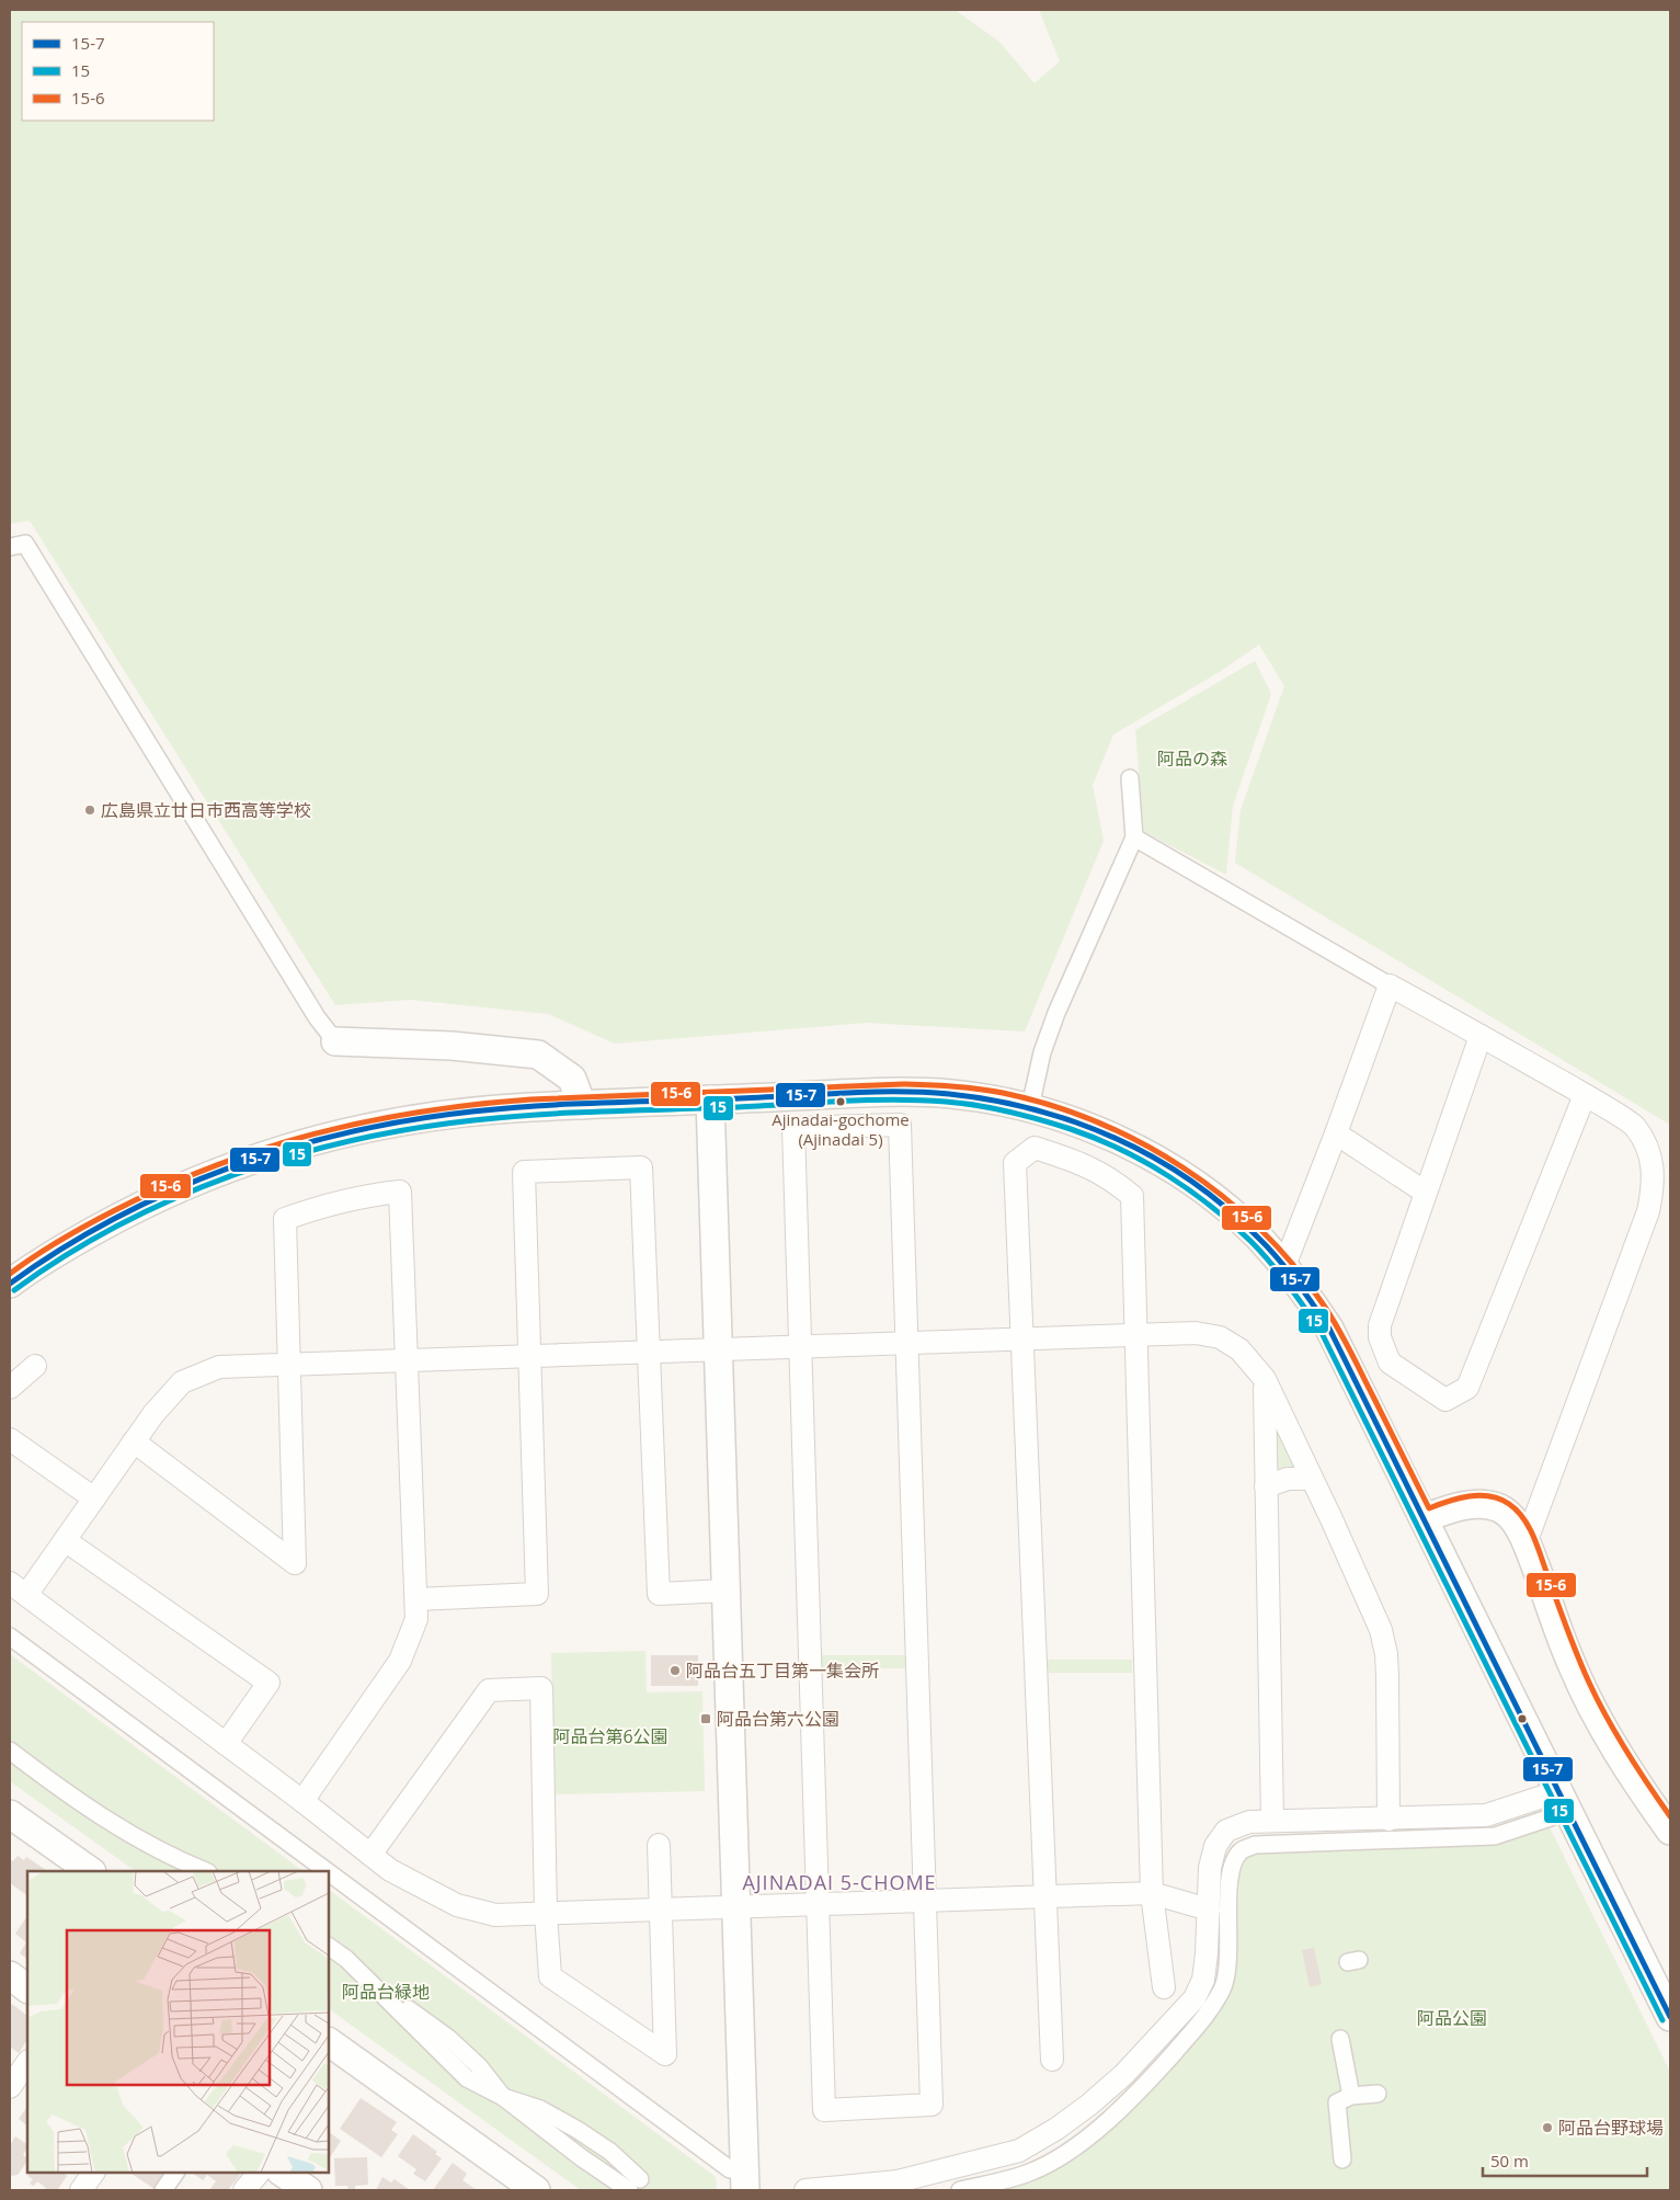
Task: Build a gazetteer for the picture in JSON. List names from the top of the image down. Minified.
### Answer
{"districts":["AJINADAI 5-CHOME"],"parks":["阿品の森","阿品台第6公園","阿品台緑地","阿品公園"],"places":{"other":["広島県立廿日市西高等学校","Ajinadai-gochome (Ajinadai 5)","阿品台五丁目第一集会所","阿品台野球場"],"transit":["阿品台第六公園"]},"lines":["transit line 15-6","transit line 15-7","transit line 15"],"legend":["15-7","15","15-6"],"scale_bar":"50 m"}
